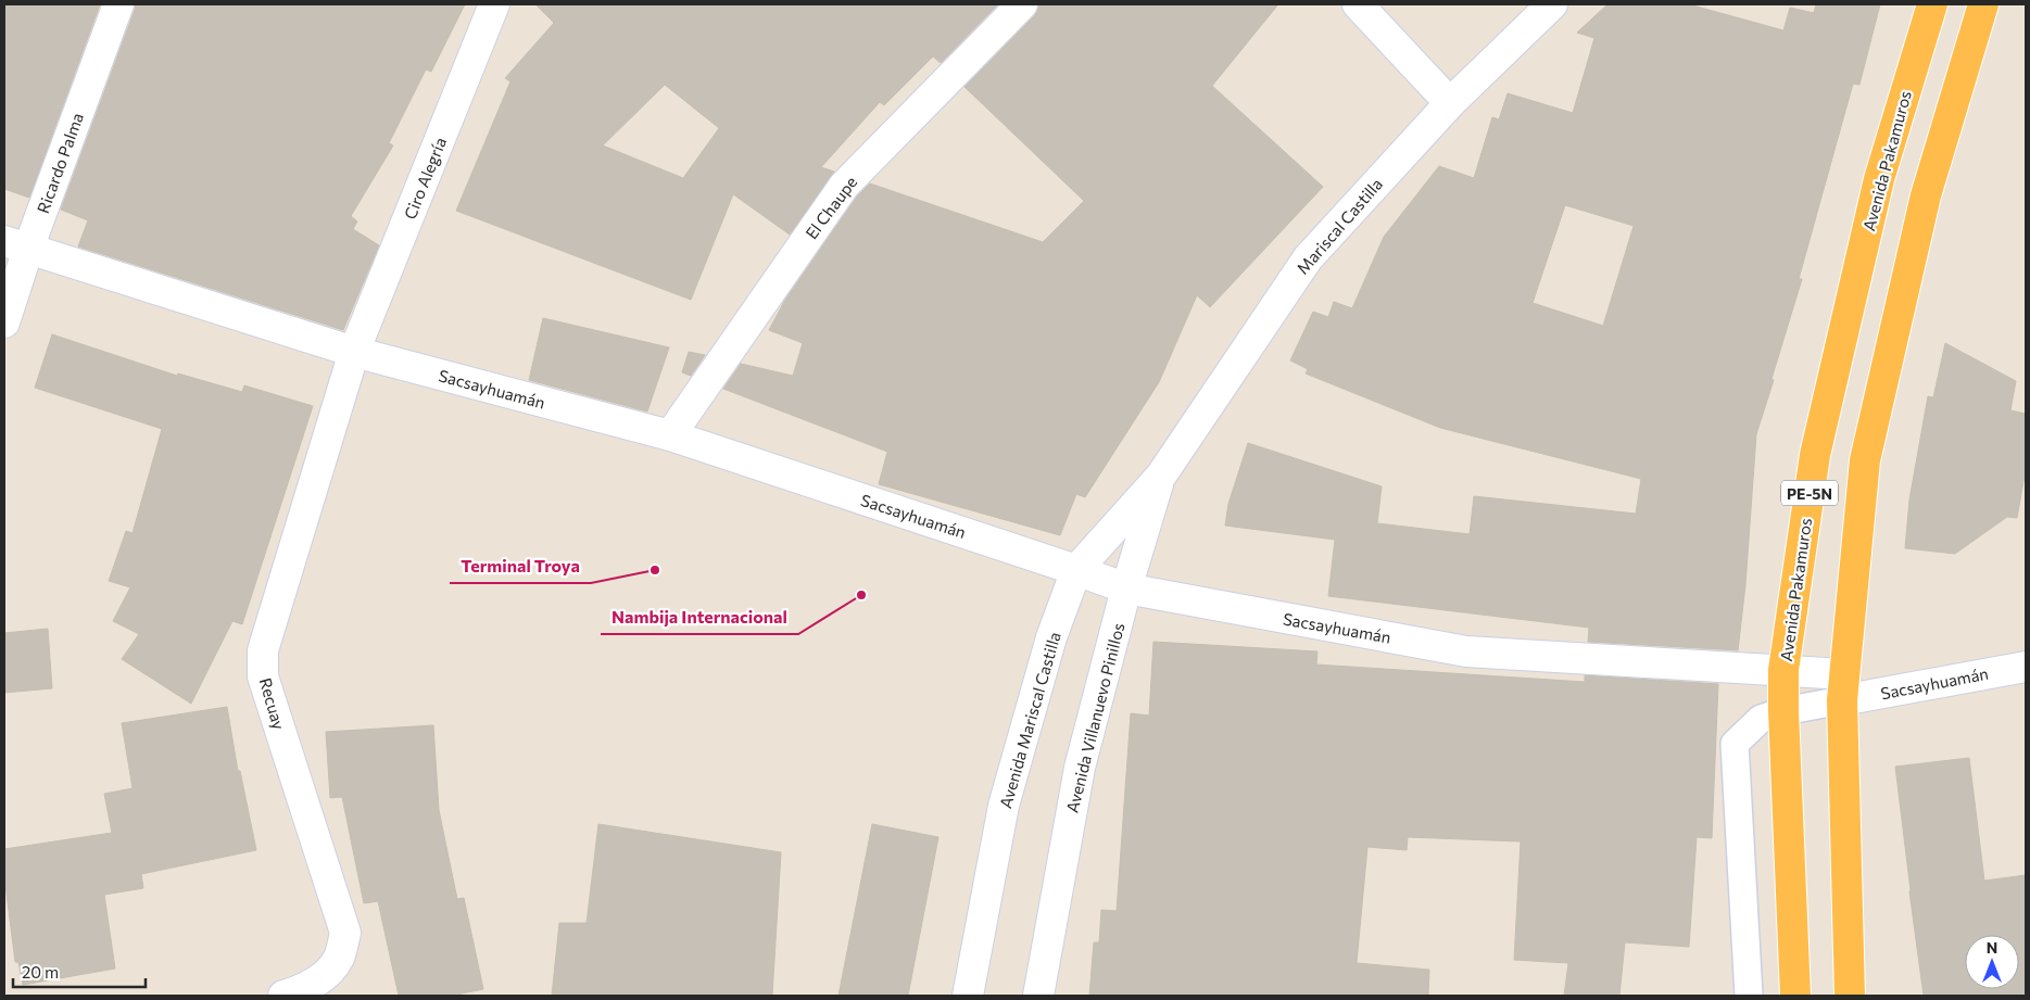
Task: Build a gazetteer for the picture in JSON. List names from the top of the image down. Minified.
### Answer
{"streets":{"highway":["Avenida Pakamuros","PE-5N"],"street":["Ricardo Palma","Ciro Alegría","El Chaupe","Mariscal Castilla","Sacsayhuamán","Recuay","Avenida Villanuevo Pinillos","Avenida Mariscal Castilla"]},"crossings":[["Avenida Pakamuros","Sacsayhuamán"],["Ricardo Palma","Sacsayhuamán"],["Ciro Alegría","Sacsayhuamán"],["Ciro Alegría","Recuay"],["El Chaupe","Sacsayhuamán"],["Mariscal Castilla","Avenida Villanuevo Pinillos"],["Mariscal Castilla","Avenida Mariscal Castilla"],["Sacsayhuamán","PE-5N"],["Sacsayhuamán","Recuay"],["Sacsayhuamán","Avenida Villanuevo Pinillos"],["Sacsayhuamán","Avenida Mariscal Castilla"],["Avenida Villanuevo Pinillos","Avenida Mariscal Castilla"]],"places":["Terminal Troya","Nambija Internacional"],"scale_bar":"20 m","north":"top"}
